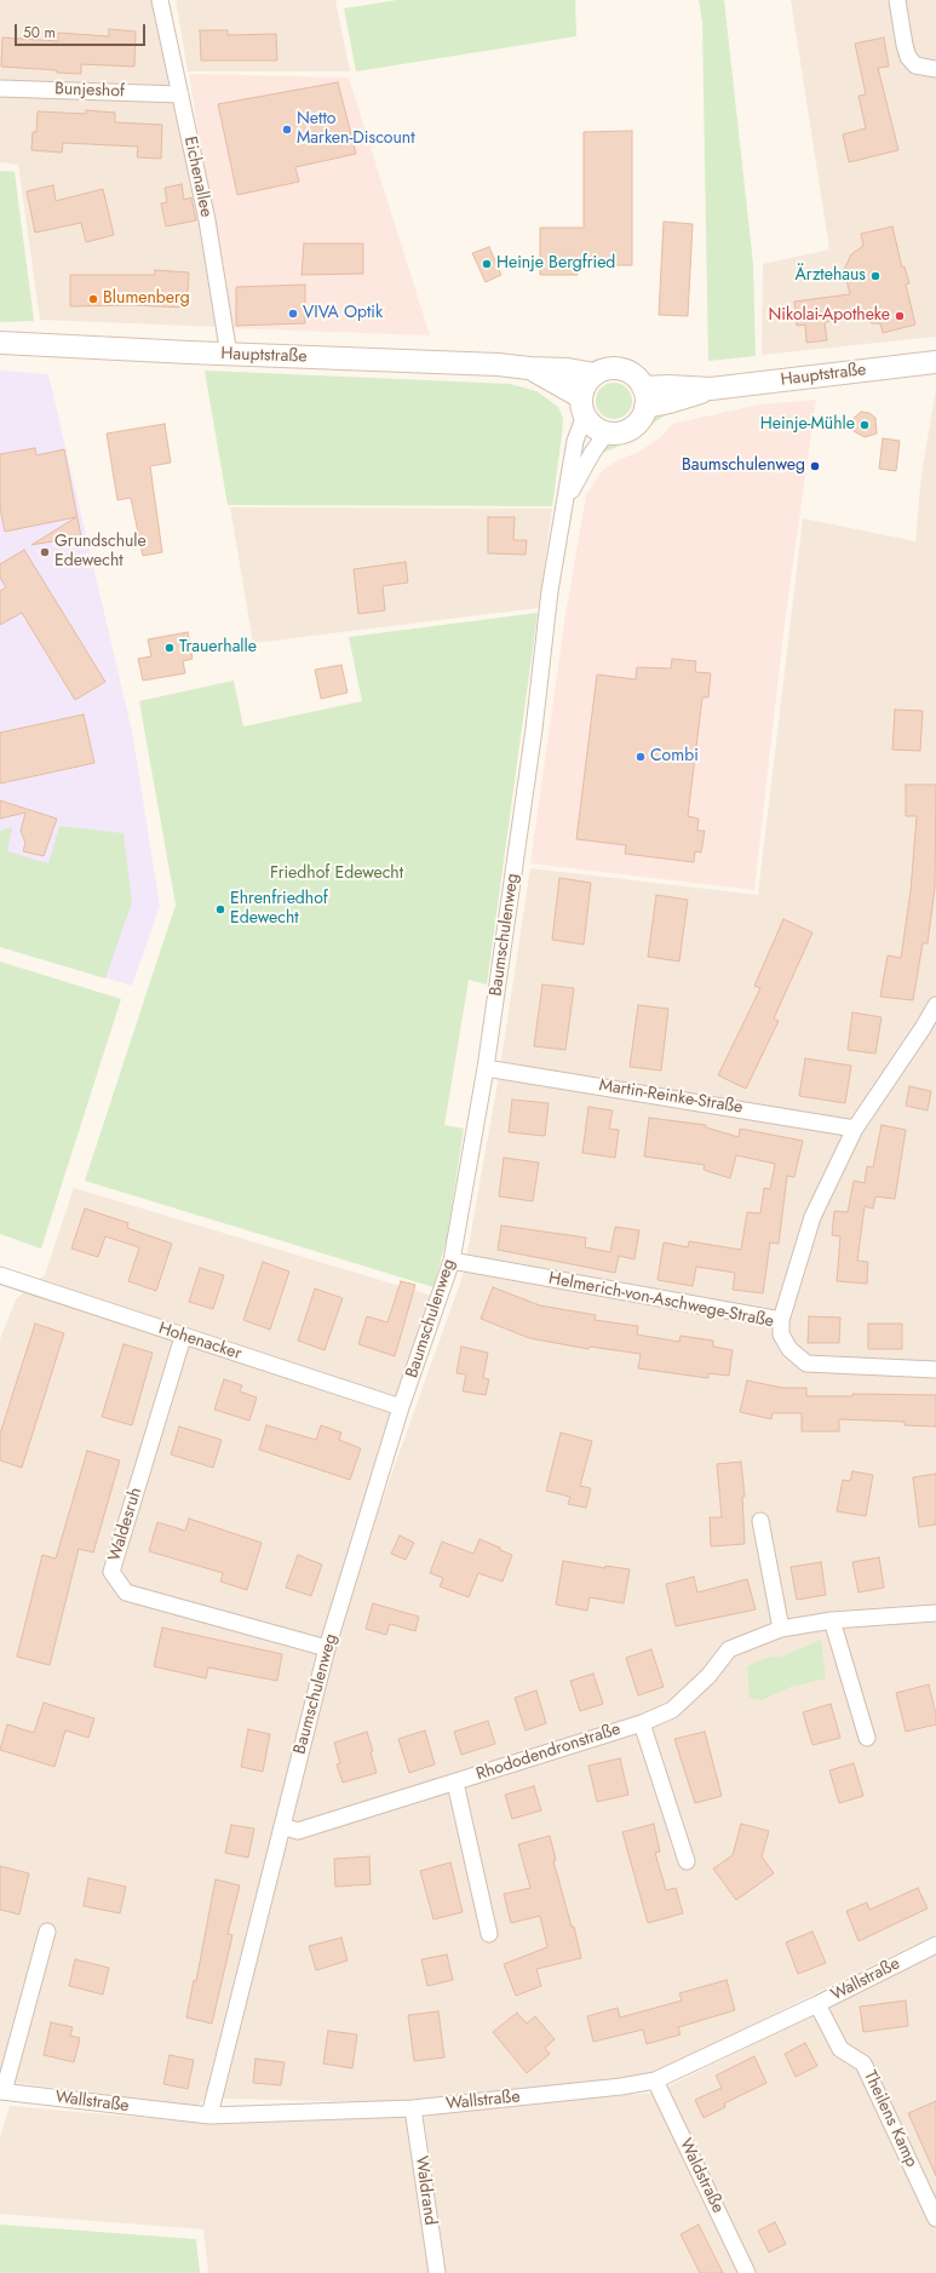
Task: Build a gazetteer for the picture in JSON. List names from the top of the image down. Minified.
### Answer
{"streets":{"main road":["Hauptstraße"],"street":["Bunjeshof","Eichenallee","Baumschulenweg","Martin-Reinke-Straße","Helmerich-von-Aschwege-Straße","Hohenacker","Waldesruh","Rhododendronstraße","Wallstraße","Theilens Kamp","Waldstraße","Waldrand"]},"crossings":[["Bunjeshof","Eichenallee"],["Eichenallee","Hauptstraße"],["Hauptstraße","Baumschulenweg"],["Baumschulenweg","Martin-Reinke-Straße"],["Baumschulenweg","Helmerich-von-Aschwege-Straße"],["Baumschulenweg","Hohenacker"],["Baumschulenweg","Waldesruh"],["Baumschulenweg","Rhododendronstraße"],["Baumschulenweg","Wallstraße"],["Hohenacker","Waldesruh"],["Wallstraße","Theilens Kamp"],["Wallstraße","Waldstraße"],["Wallstraße","Waldrand"]],"parks":["Friedhof Edewecht"],"places":["Netto Marken-Discount","Heinje Bergfried","Ärztehaus","Blumenberg","VIVA Optik","Nikolai-Apotheke","Heinje-Mühle","Baumschulenweg","Grundschule Edewecht","Trauerhalle","Combi","Ehrenfriedhof Edewecht"],"scale_bar":"50 m"}
